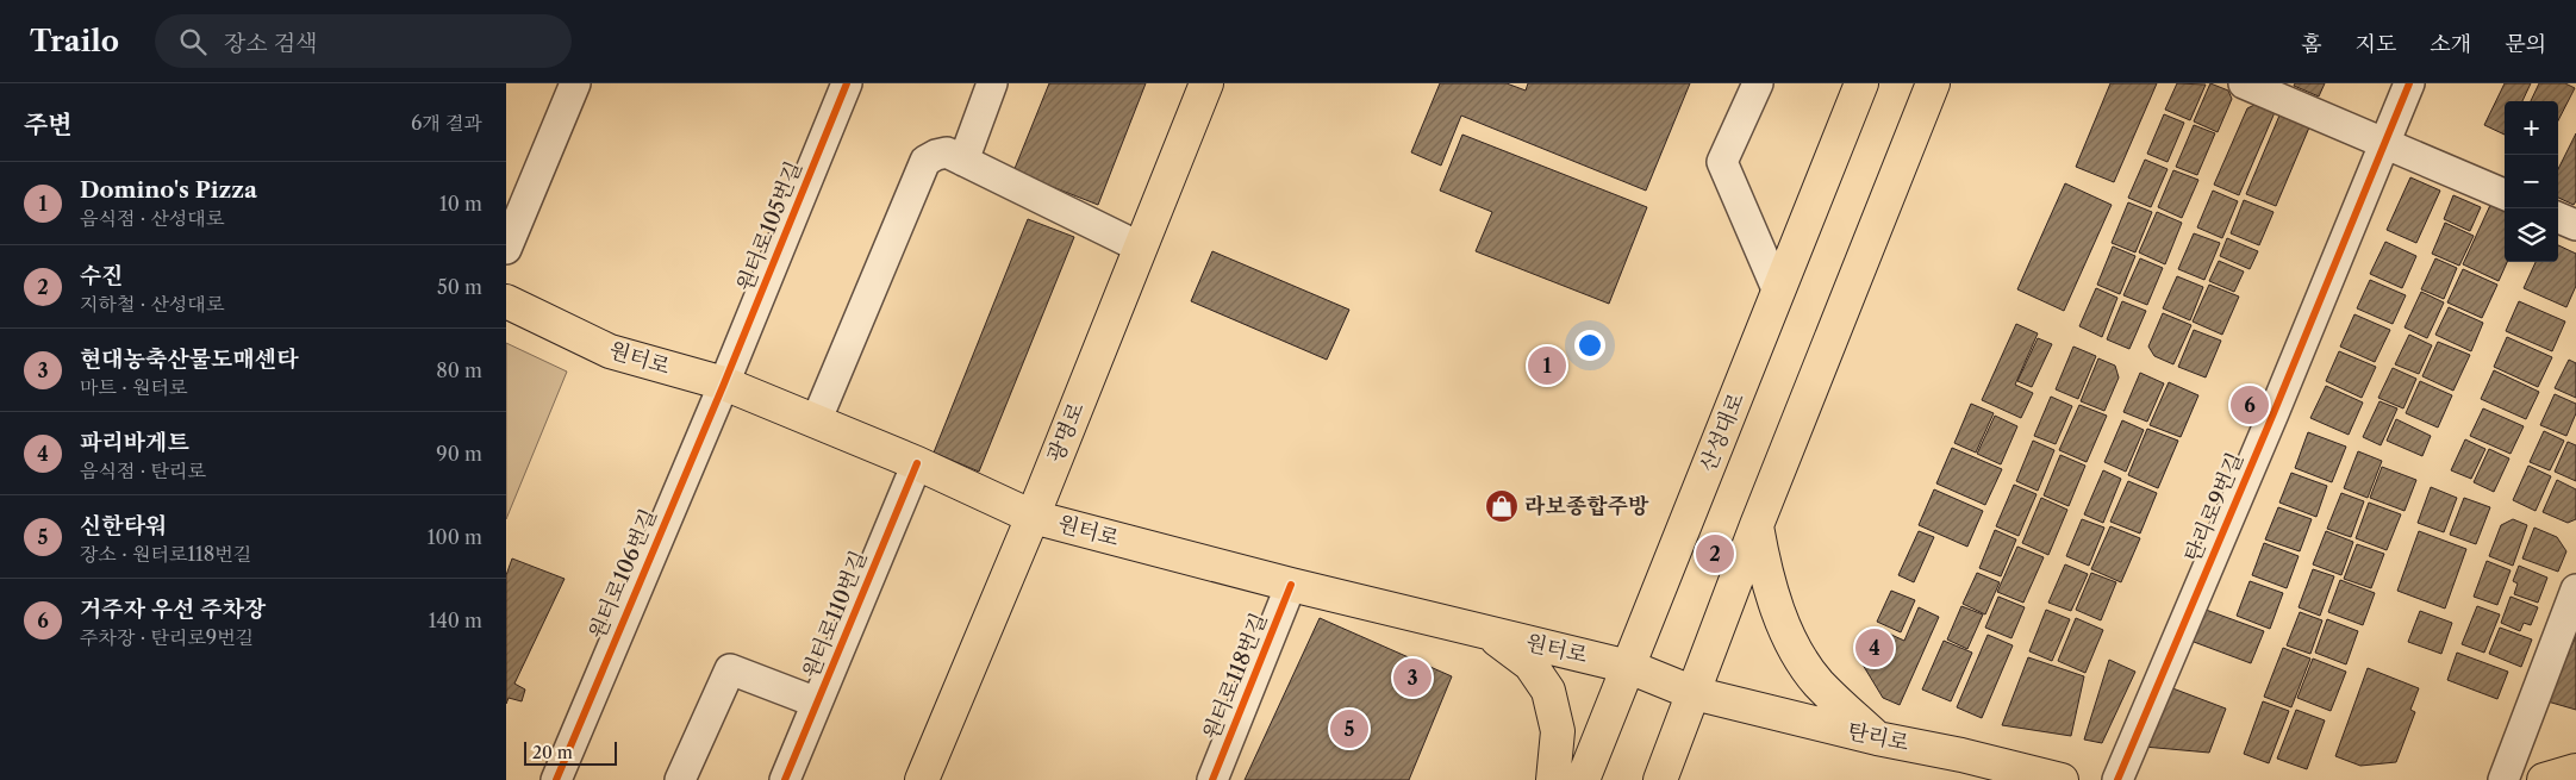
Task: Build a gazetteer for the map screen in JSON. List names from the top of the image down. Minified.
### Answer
{"streets":{"main road":["원터로","광명로","산성대로","탄리로"],"street":["원터로105번길","탄리로9번길","원터로106번길","원터로110번길","원터로118번길"]},"crossings":[["원터로105번길","원터로"],["원터로105번길","원터로106번길"],["원터로","광명로"],["원터로","산성대로"],["원터로","원터로106번길"],["원터로","원터로110번길"],["원터로","원터로118번길"],["원터로","탄리로"]],"places":{"shop":["라보종합주방"]},"scale_bar":"20 m","page":{"header":"Trailo","search":"장소 검색","nav":["홈","지도","소개","문의"],"heading":["주변","6개 결과"],"map_buttons":["+","−"],"list":[{"mark":"1","name":"Domino's Pizza","note":"음식점 · 산성대로","value":"10 m"},{"mark":"2","name":"수진","note":"지하철 · 산성대로","value":"50 m"},{"mark":"3","name":"현대농축산물도매센타","note":"마트 · 원터로","value":"80 m"},{"mark":"4","name":"파리바게트","note":"음식점 · 탄리로","value":"90 m"},{"mark":"5","name":"신한타워","note":"장소 · 원터로118번길","value":"100 m"},{"mark":"6","name":"거주자 우선 주차장","note":"주차장 · 탄리로9번길","value":"140 m"}],"pins":["1","6","2","4","3","5"],"scale":"20 m"}}
